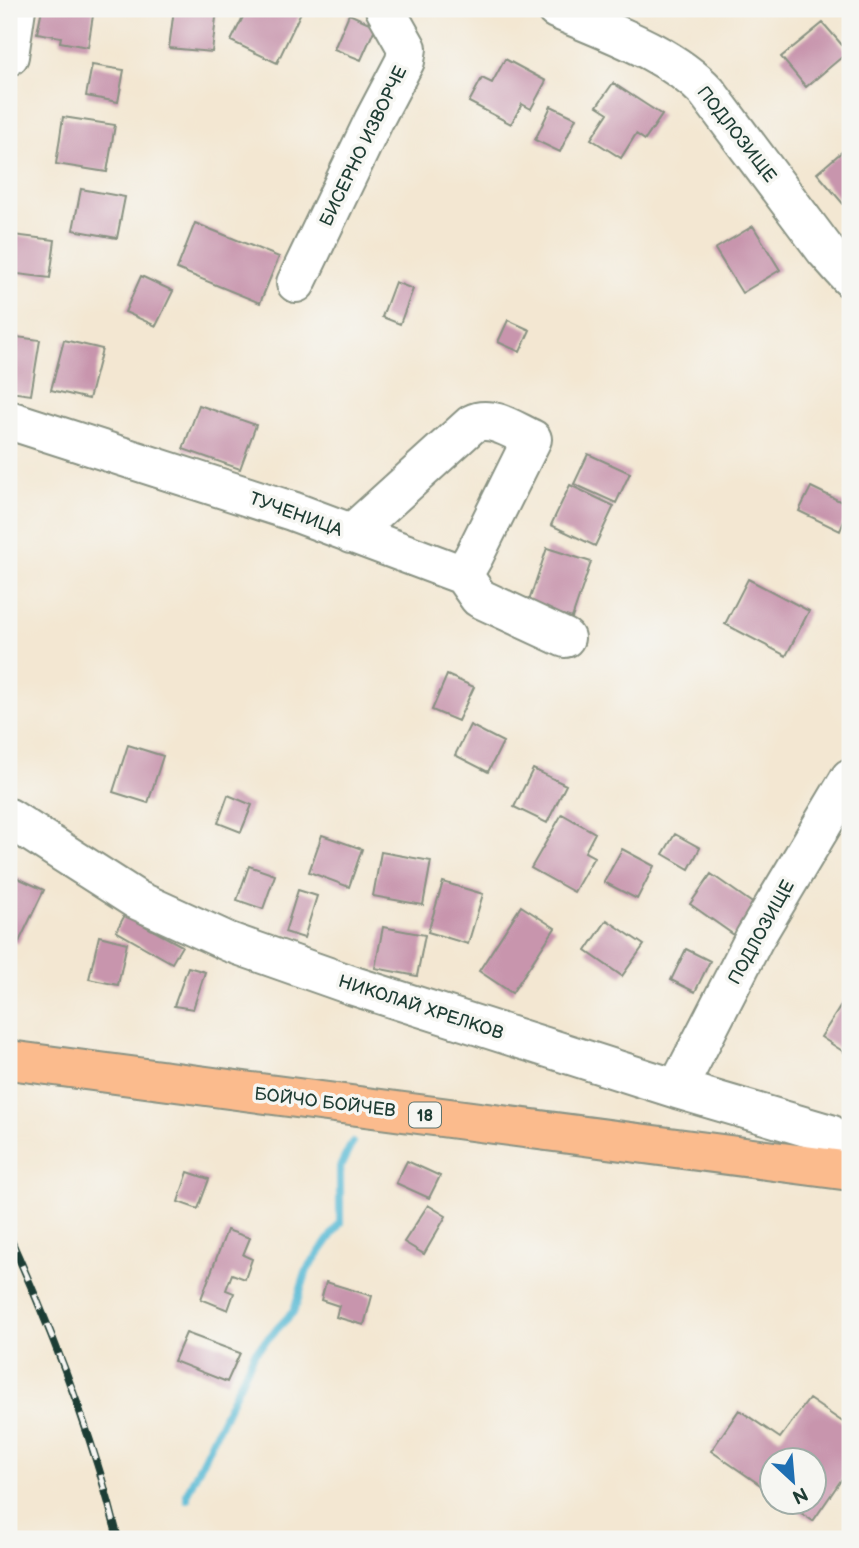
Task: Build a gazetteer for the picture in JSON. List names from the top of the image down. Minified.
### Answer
{"streets":{"highway":["БОЙЧО БОЙЧЕВ","18"],"street":["ПОДЛОЗИЩЕ","БИСЕРНО ИЗВОРЧЕ","ТУЧЕНИЦА","НИКОЛАЙ ХРЕЛКОВ"]},"crossings":[["ПОДЛОЗИЩЕ","НИКОЛАЙ ХРЕЛКОВ"]],"north":"bottom right"}
